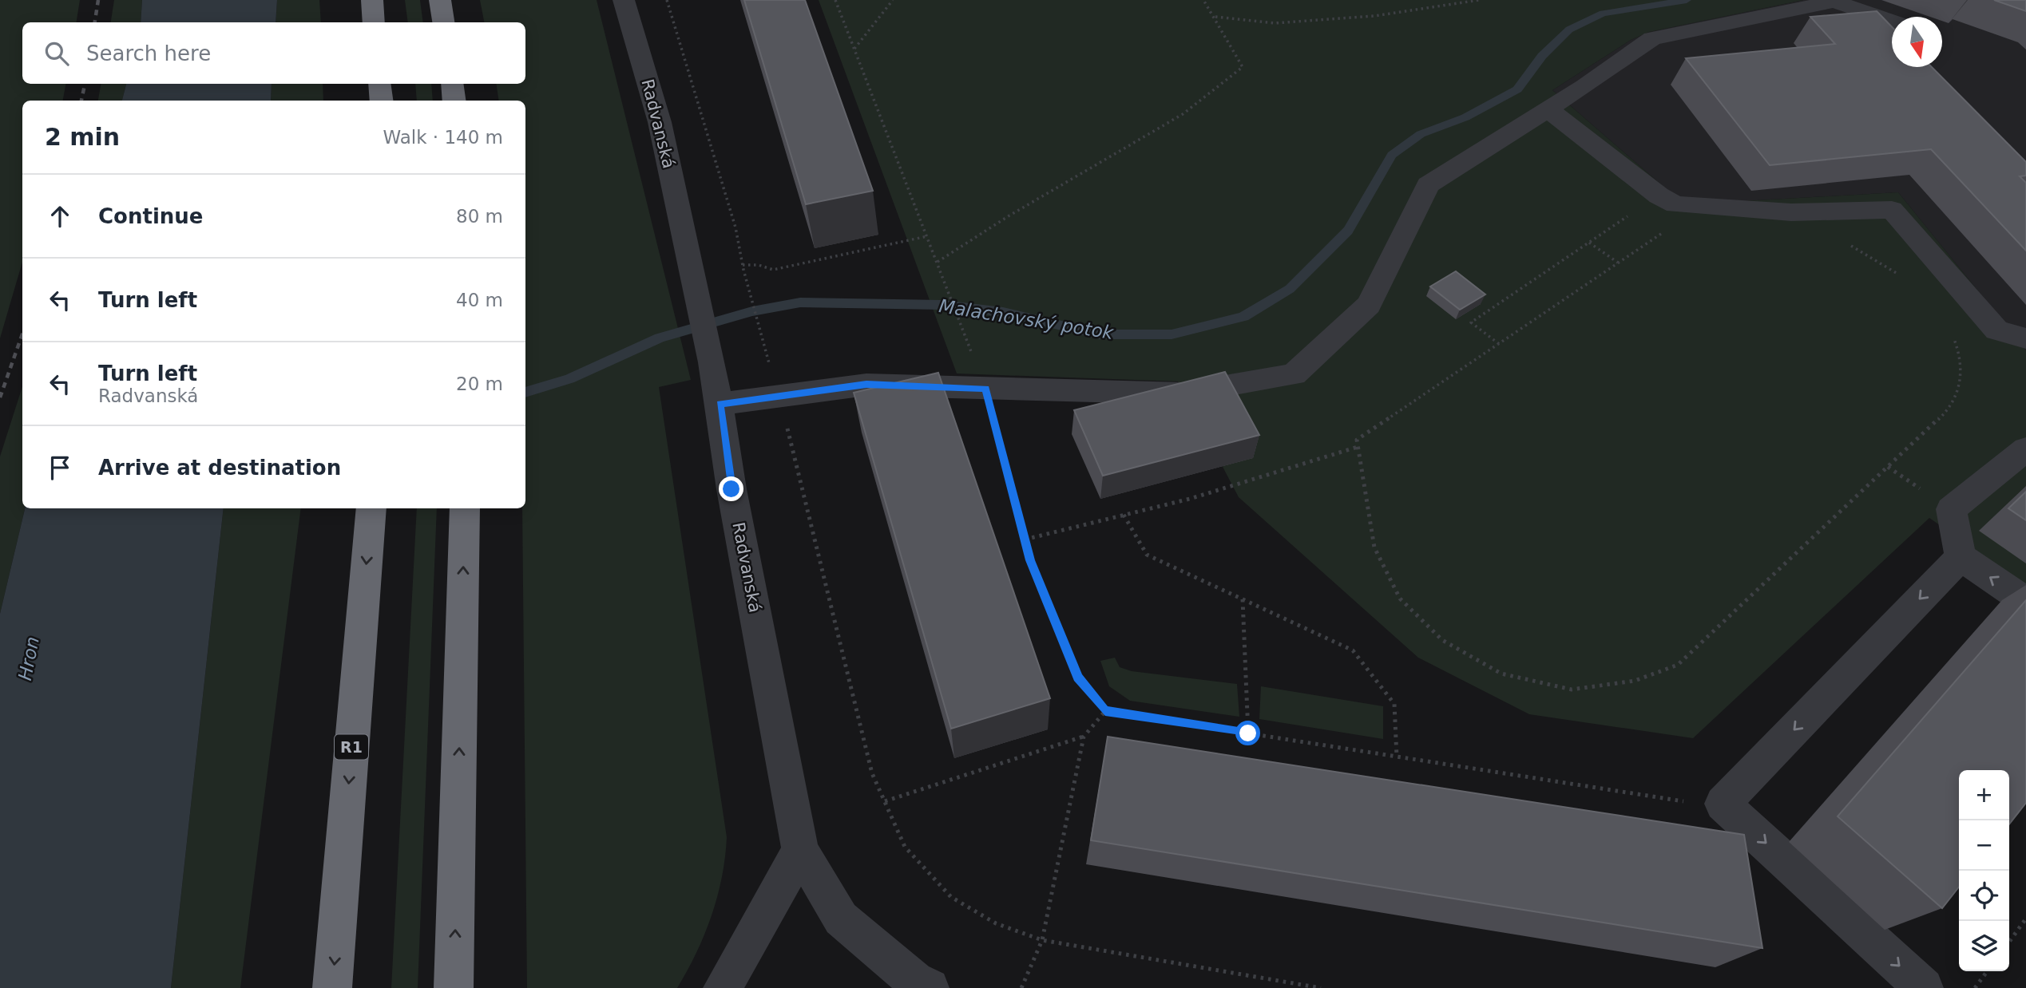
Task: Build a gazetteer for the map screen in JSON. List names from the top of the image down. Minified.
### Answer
{"streets":{"highway":["R1"],"street":["Radvanská"]},"water":["Malachovský potok","Hron"],"north":"bottom","page":{"search":"Search here","heading":["2 min","Walk · 140 m"],"list":[["Continue","80 m"],["Turn left","40 m"],["Turn left","Radvanská","20 m"],"Arrive at destination"],"map_buttons":["+","−"]}}
